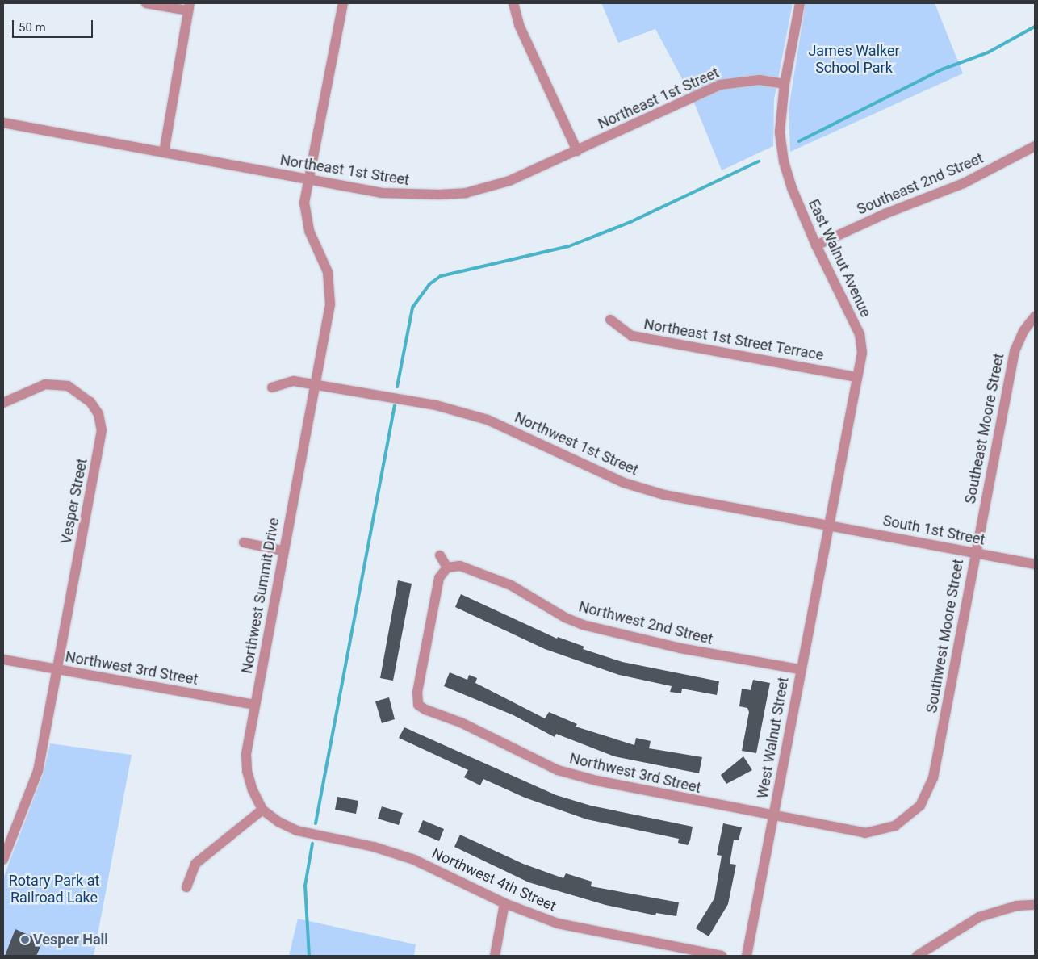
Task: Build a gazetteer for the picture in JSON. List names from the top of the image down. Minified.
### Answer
{"streets":{"street":["Northeast 1st Street","Southeast 2nd Street","East Walnut Avenue","Northeast 1st Street Terrace","Southeast Moore Street","Northwest 1st Street","Vesper Street","South 1st Street","Northwest Summit Drive","Northwest 2nd Street","Southwest Moore Street","Northwest 3rd Street","West Walnut Street","Northwest 4th Street"]},"crossings":[["Northeast 1st Street","East Walnut Avenue"],["Northeast 1st Street","Northwest Summit Drive"],["Southeast 2nd Street","East Walnut Avenue"],["East Walnut Avenue","Northeast 1st Street Terrace"],["East Walnut Avenue","Northwest 1st Street"],["East Walnut Avenue","South 1st Street"],["East Walnut Avenue","West Walnut Street"],["Southeast Moore Street","South 1st Street"],["Southeast Moore Street","Southwest Moore Street"],["Northwest 1st Street","South 1st Street"],["Northwest 1st Street","Northwest Summit Drive"],["Northwest 1st Street","West Walnut Street"],["Vesper Street","Northwest 3rd Street"],["South 1st Street","Southwest Moore Street"],["South 1st Street","West Walnut Street"],["Northwest Summit Drive","Northwest 3rd Street"],["Northwest Summit Drive","Northwest 4th Street"],["Northwest 2nd Street","Northwest 3rd Street"],["Northwest 2nd Street","West Walnut Street"],["Southwest Moore Street","Northwest 3rd Street"],["Southwest Moore Street","West Walnut Street"],["Northwest 3rd Street","West Walnut Street"]],"parks":["James Walker School Park","Rotary Park at Railroad Lake"],"places":["Vesper Hall"],"scale_bar":"50 m"}
